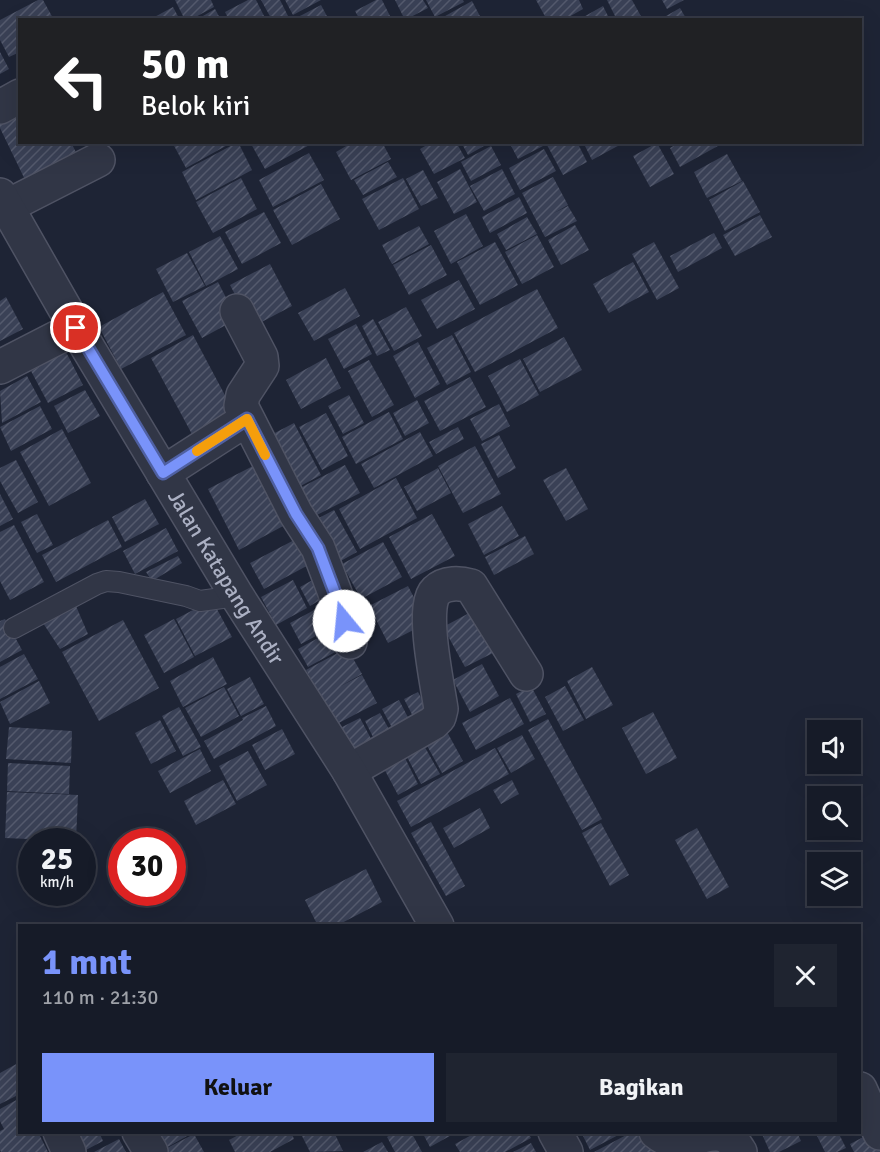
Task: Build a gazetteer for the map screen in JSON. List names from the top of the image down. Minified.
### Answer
{"streets":{"street":["Jalan Katapang Andir"]},"page":{"turn":["50 m","Belok kiri"],"speed":"25 km/h","limit":"30","heading":["1 mnt","110 m · 21:30"],"buttons":["Keluar","Bagikan"]}}
